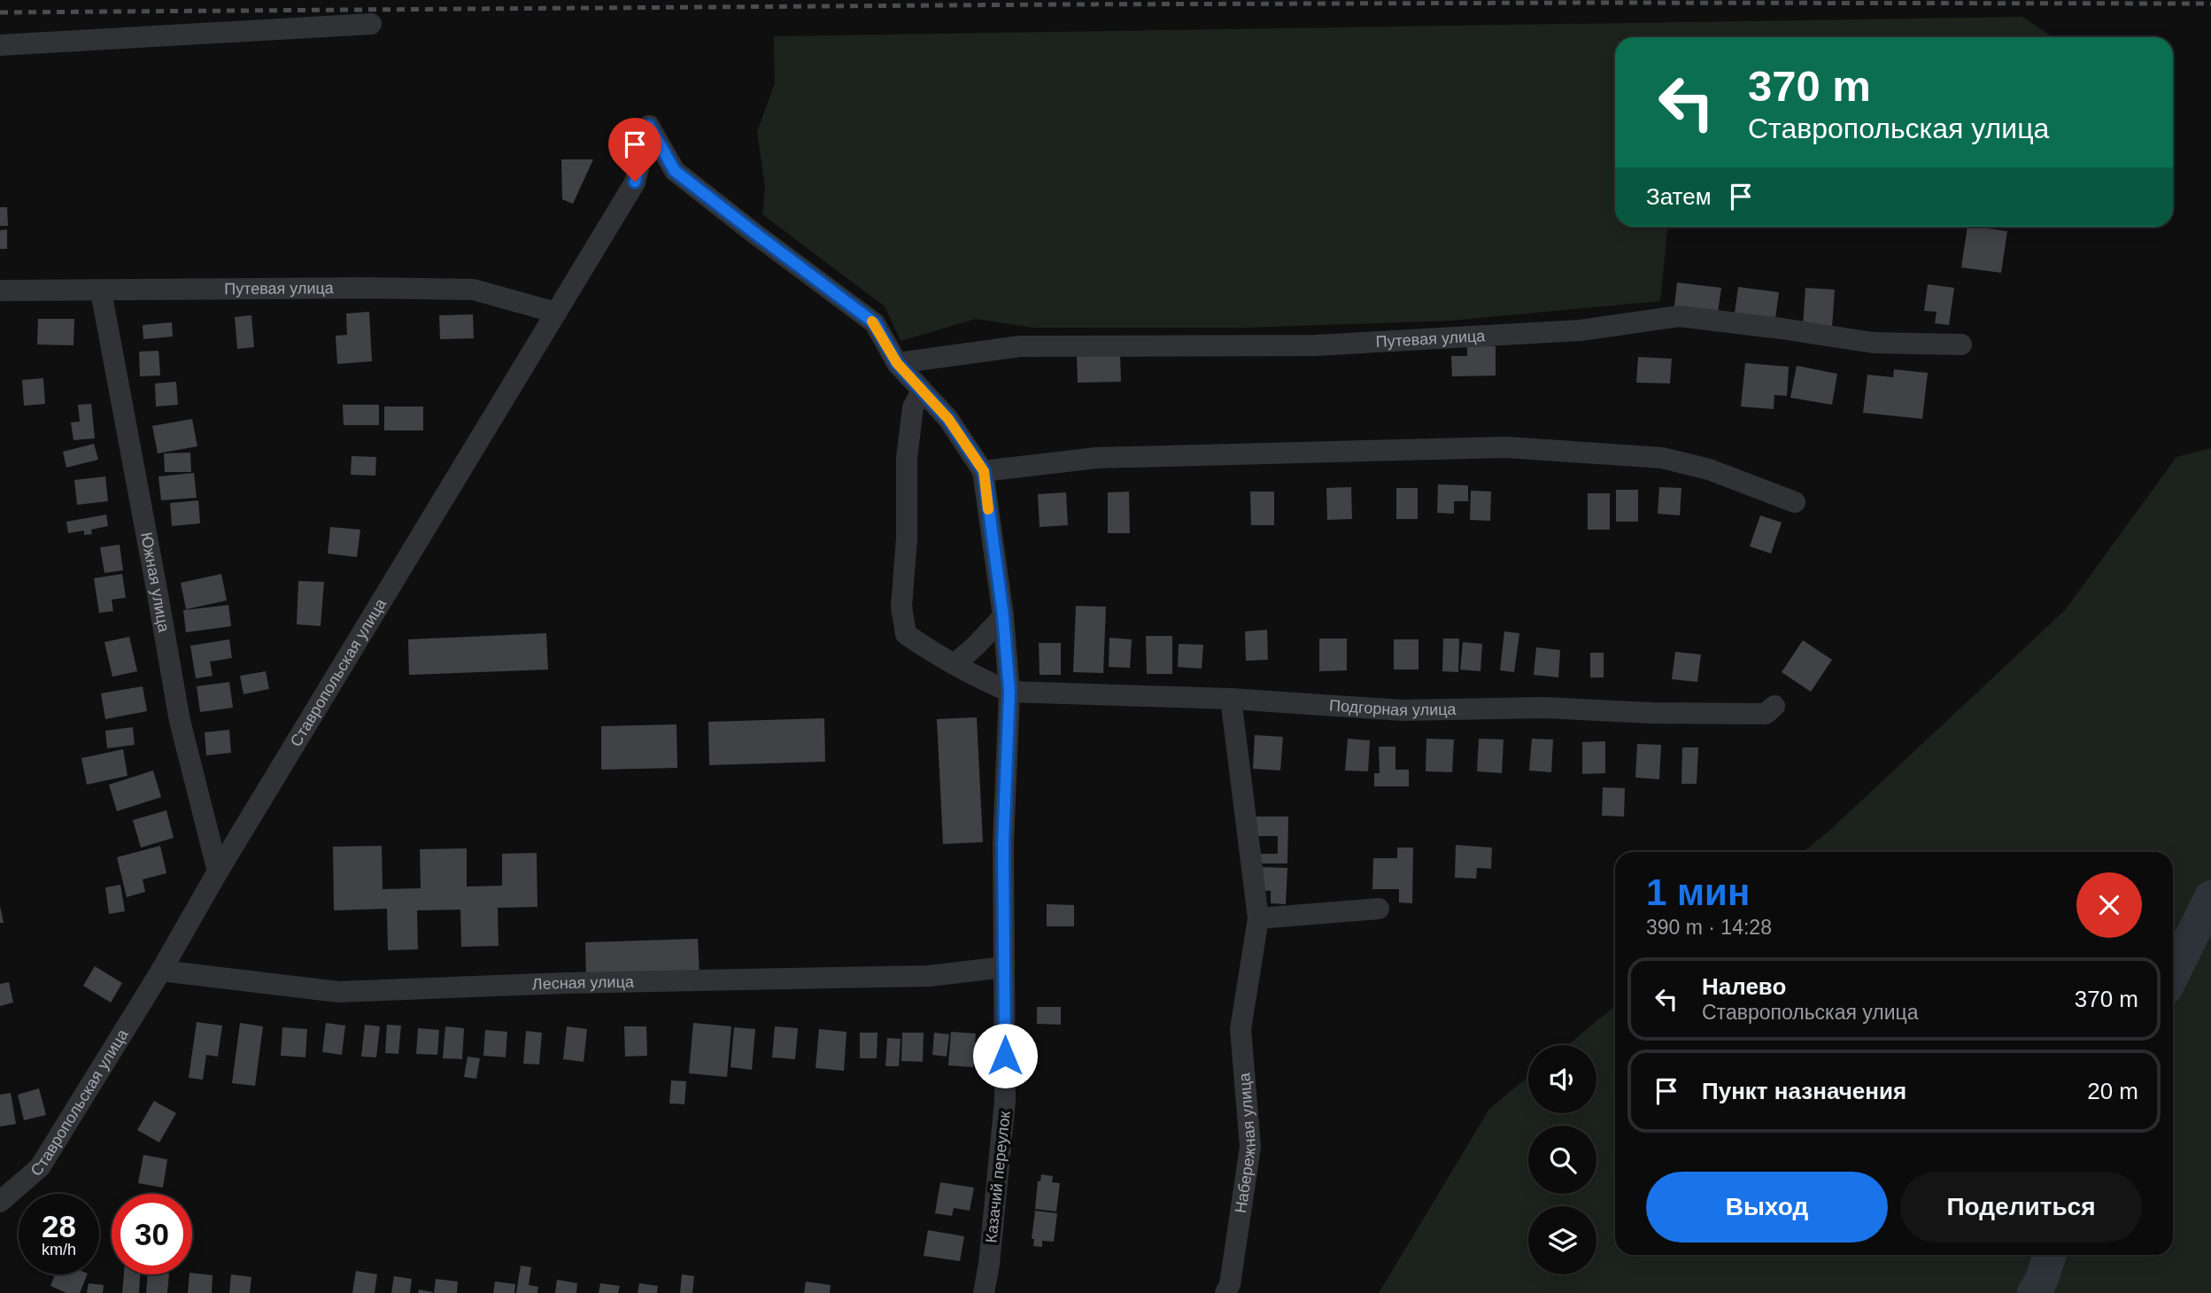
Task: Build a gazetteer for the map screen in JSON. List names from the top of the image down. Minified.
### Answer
{"streets":{"street":["Путевая улица","Южная улица","Ставропольская улица","Подгорная улица","Лесная улица","Набережная улица","Казачий переулок"]},"crossings":[["Путевая улица","Южная улица"],["Путевая улица","Ставропольская улица"],["Путевая улица","Казачий переулок"],["Южная улица","Ставропольская улица"],["Ставропольская улица","Лесная улица"],["Ставропольская улица","Казачий переулок"],["Подгорная улица","Набережная улица"],["Подгорная улица","Казачий переулок"],["Лесная улица","Казачий переулок"]],"page":{"turn":["370 m","Ставропольская улица"],"then":"Затем","heading":["1 мин","390 m · 14:28"],"list":[{"name":"Налево","note":"Ставропольская улица","value":"370 m"},{"name":"Пункт назначения","value":"20 m"}],"buttons":["Выход","Поделиться"],"speed":"28 km/h","limit":"30"}}
